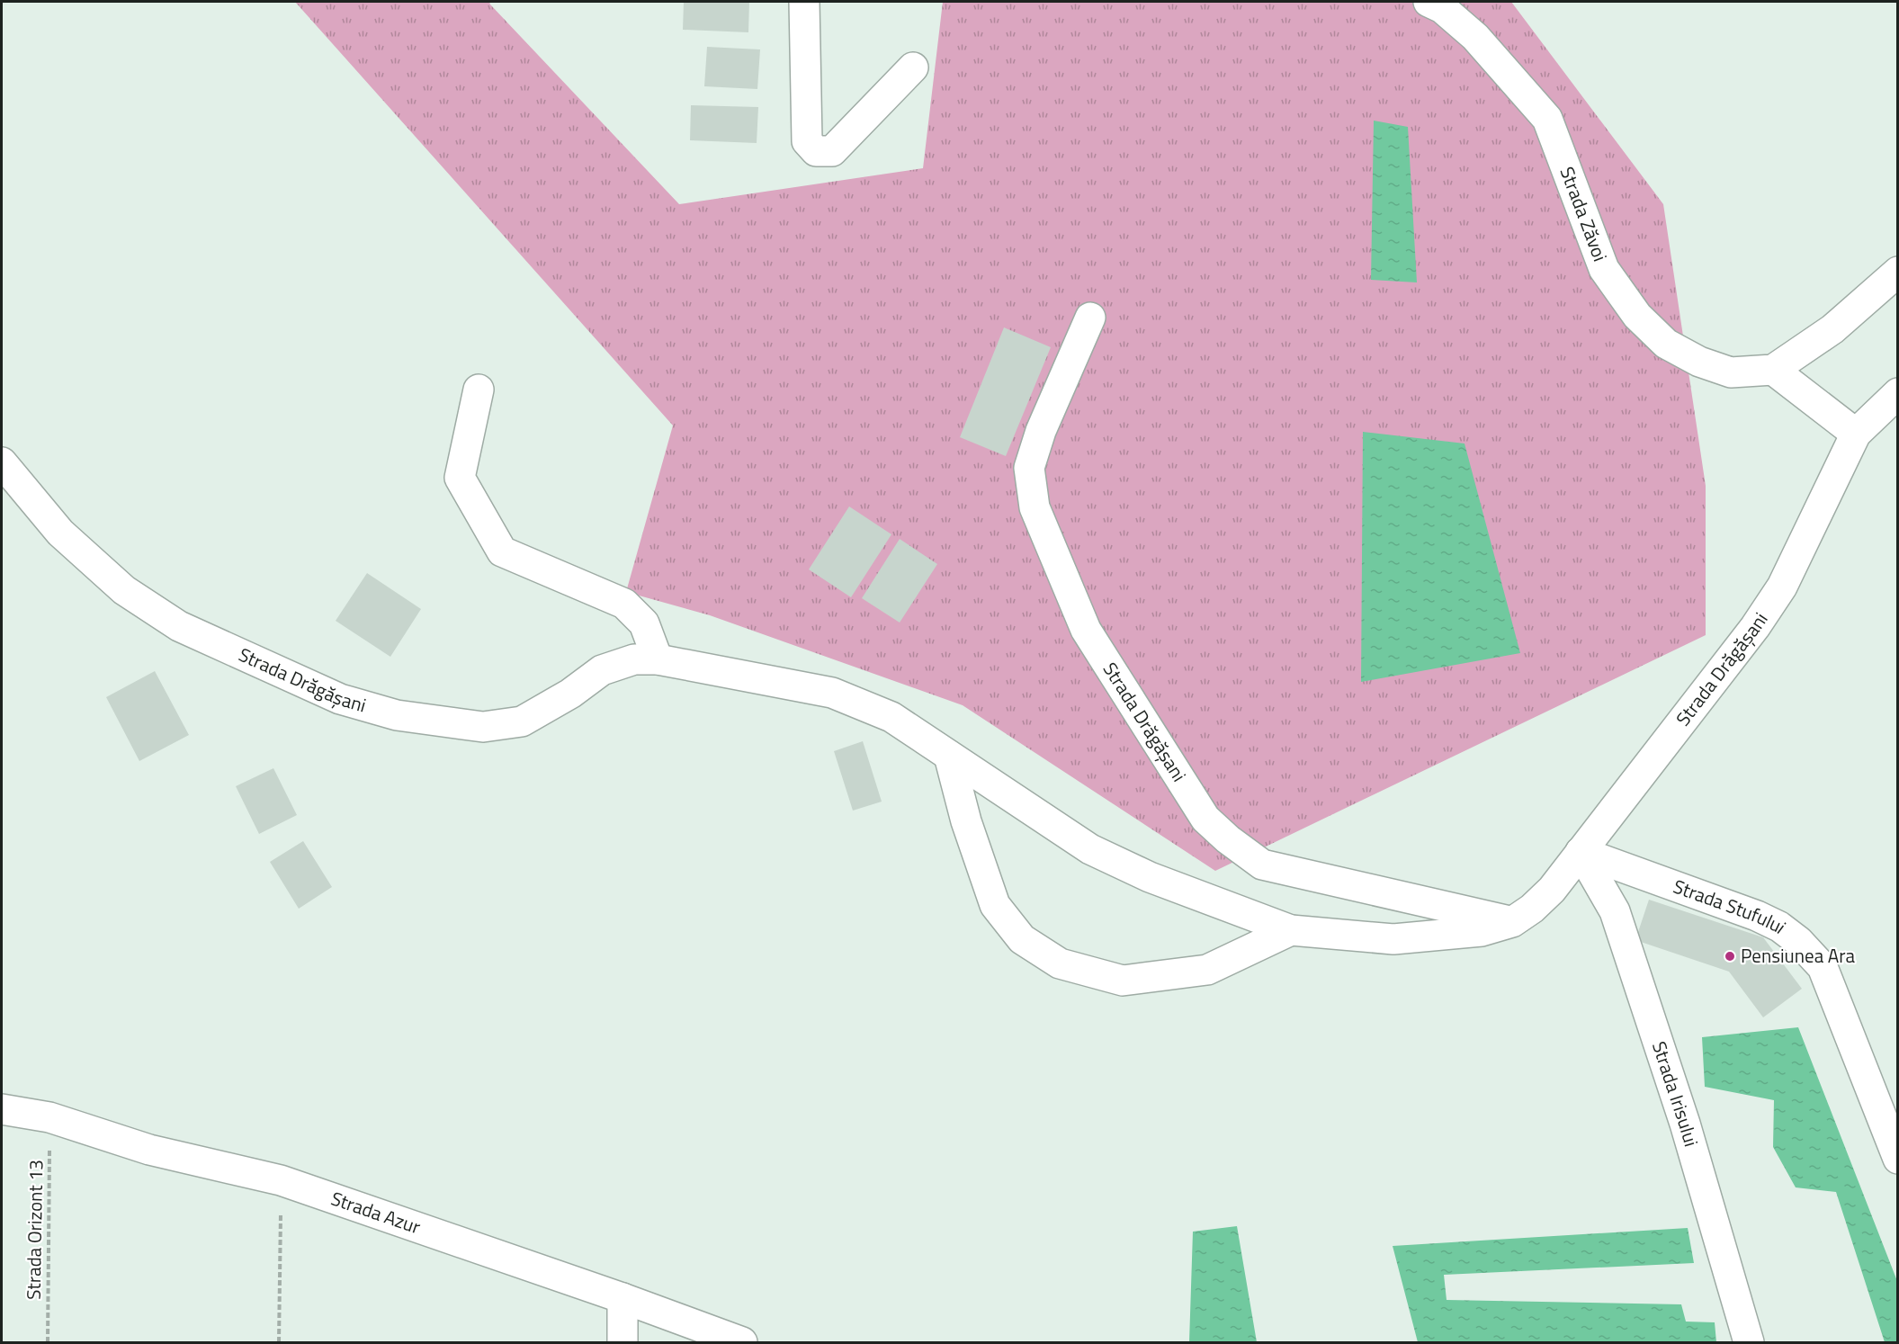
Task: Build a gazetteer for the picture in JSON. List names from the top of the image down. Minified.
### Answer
{"streets":{"street":["Strada Zăvoi","Strada Drăgășani","Strada Stufului","Strada Irisului","Strada Azur"],"path":["Strada Orizont 13"]},"crossings":[["Strada Drăgășani","Strada Stufului"],["Strada Drăgășani","Strada Irisului"],["Strada Stufului","Strada Irisului"],["Strada Azur","Strada Orizont 13"]],"places":["Pensiunea Ara"]}
